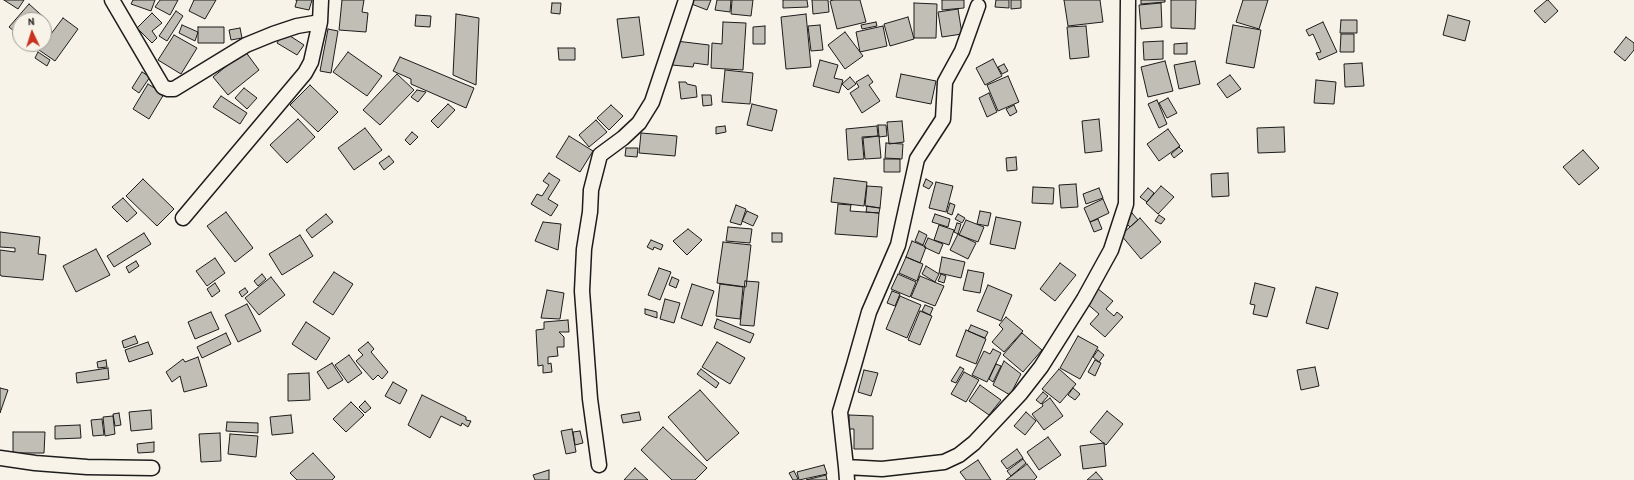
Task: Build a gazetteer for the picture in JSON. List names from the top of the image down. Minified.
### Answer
{"north":"top"}
